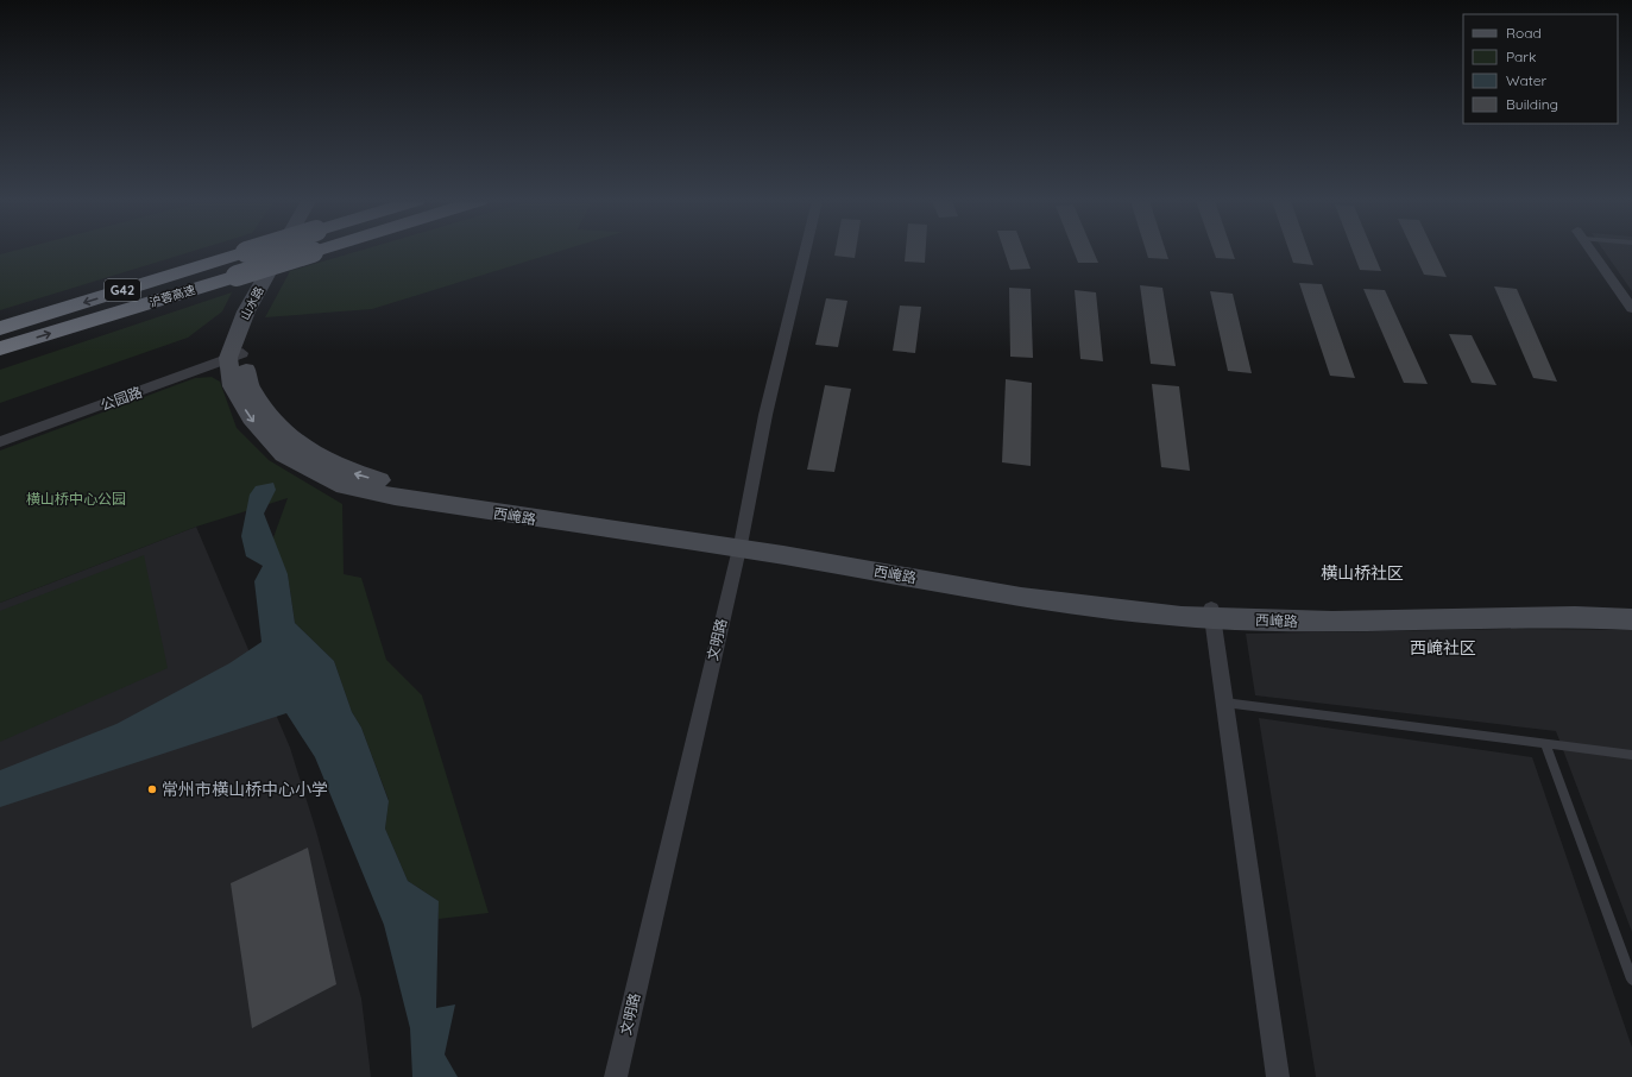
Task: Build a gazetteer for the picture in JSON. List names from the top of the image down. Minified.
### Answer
{"streets":{"highway":["G42","沪蓉高速"],"street":["山水路","公园路","西崦路","文明路"]},"crossings":[["山水路","公园路"],["山水路","西崦路"],["公园路","西崦路"],["西崦路","文明路"]],"districts":["横山桥社区","西崦社区"],"parks":["横山桥中心公园"],"places":["常州市横山桥中心小学"],"legend":["Road","Park","Water","Building"]}
